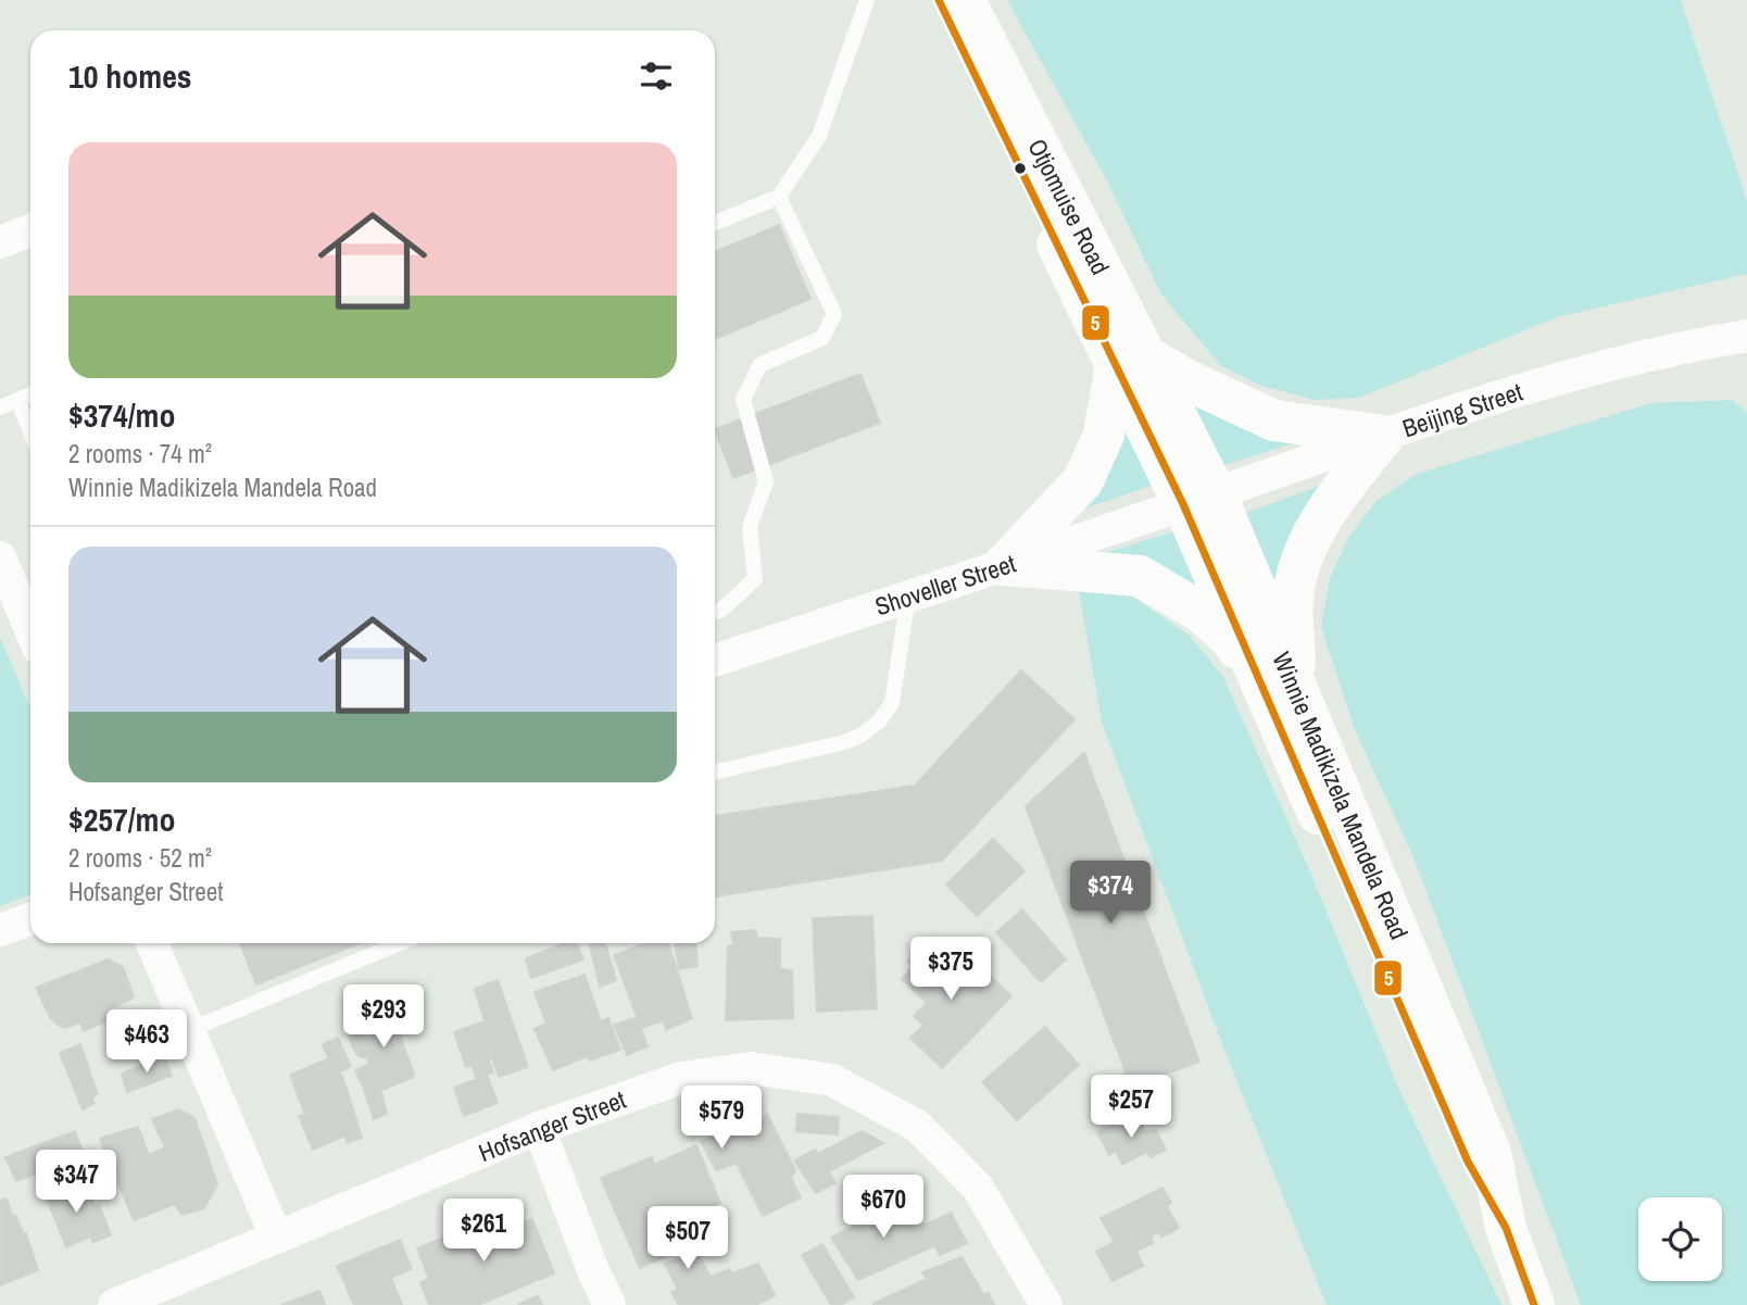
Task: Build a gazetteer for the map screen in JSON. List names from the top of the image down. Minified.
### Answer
{"streets":{"main road":["Otjomuise Road","Winnie Madikizela Mandela Road"],"street":["Beijing Street","Shoveller Street","Hofsanger Street"]},"crossings":[["Otjomuise Road","Beijing Street"],["Otjomuise Road","Shoveller Street"],["Otjomuise Road","Winnie Madikizela Mandela Road"],["Beijing Street","Shoveller Street"],["Beijing Street","Winnie Madikizela Mandela Road"],["Shoveller Street","Winnie Madikizela Mandela Road"]],"lines":["transit line 5"],"page":{"heading":"10 homes","list":[{"name":"$374/mo","note":"2 rooms · 74 m² · Winnie Madikizela Mandela Road"},{"name":"$257/mo","note":"2 rooms · 52 m² · Hofsanger Street"}],"price":["$374","$375","$293","$463","$257","$579","$347","$670","$261","$507"]}}
